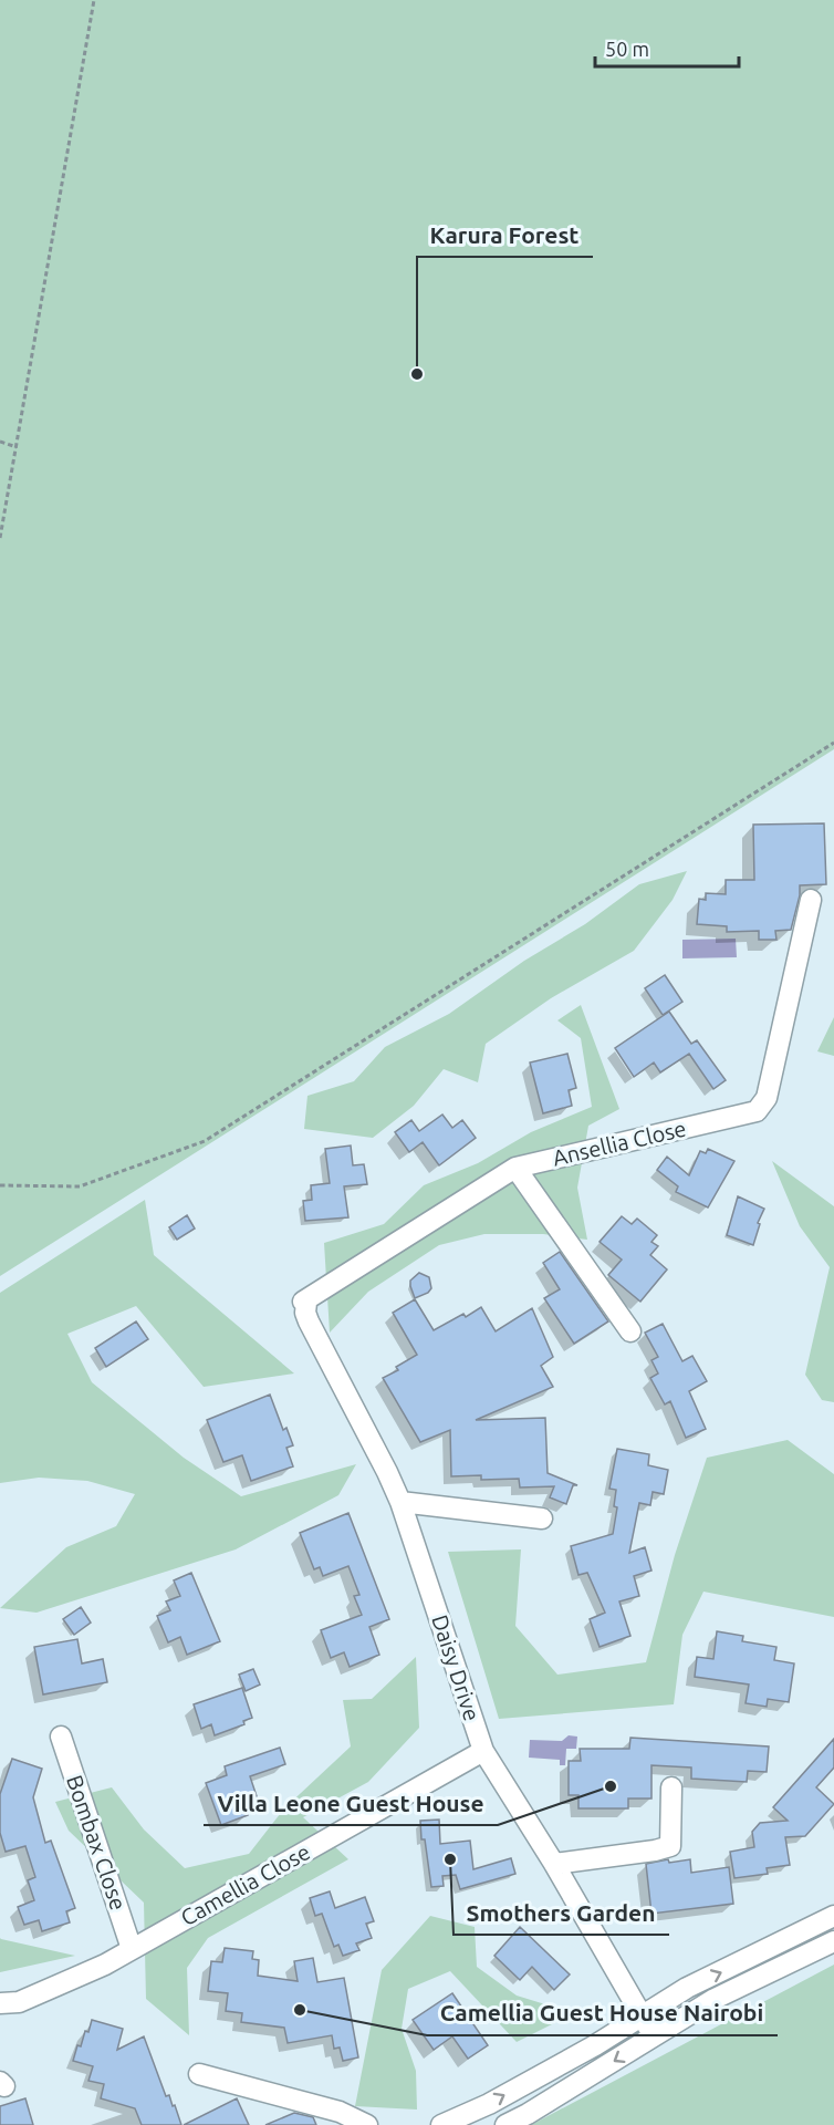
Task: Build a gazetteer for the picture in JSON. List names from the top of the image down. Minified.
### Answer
{"streets":{"street":["Ansellia Close","Daisy Drive","Bombax Close","Camellia Close"]},"crossings":[["Ansellia Close","Daisy Drive"],["Daisy Drive","Camellia Close"],["Bombax Close","Camellia Close"]],"places":["Karura Forest","Villa Leone Guest House","Smothers Garden","Camellia Guest House Nairobi"],"scale_bar":"50 m"}
